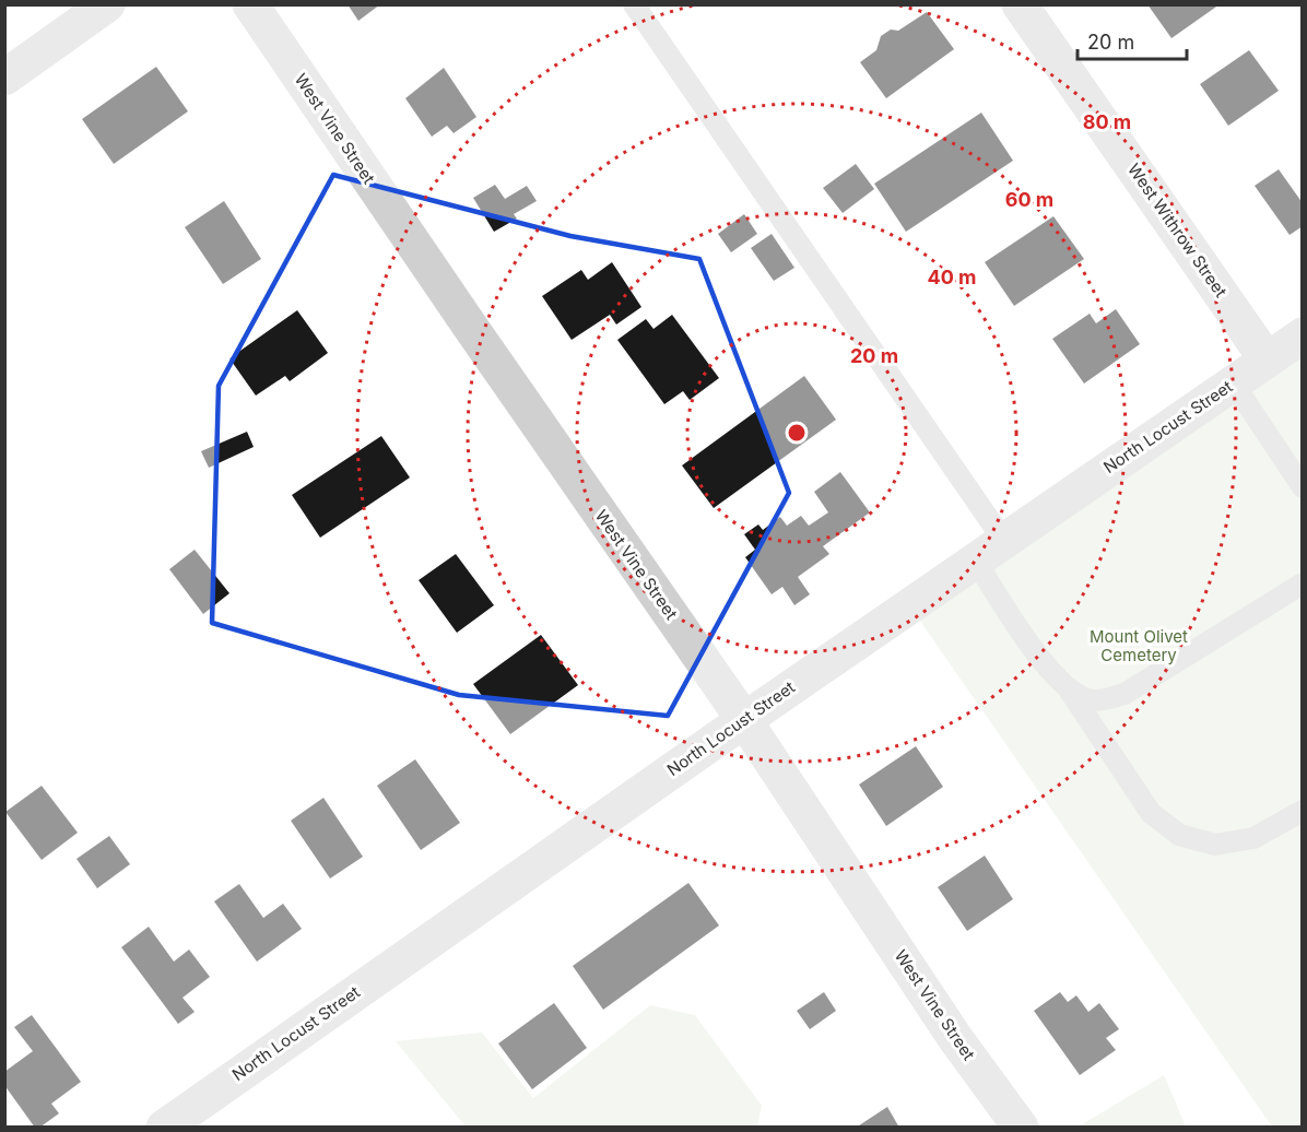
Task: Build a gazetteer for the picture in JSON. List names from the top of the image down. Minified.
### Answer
{"streets":{"street":["West Vine Street","West Withrow Street","North Locust Street"]},"crossings":[["West Vine Street","North Locust Street"],["West Withrow Street","North Locust Street"]],"parks":["Mount Olivet Cemetery"],"scale_bar":"20 m","rings":["80 m","60 m","40 m","20 m"]}
